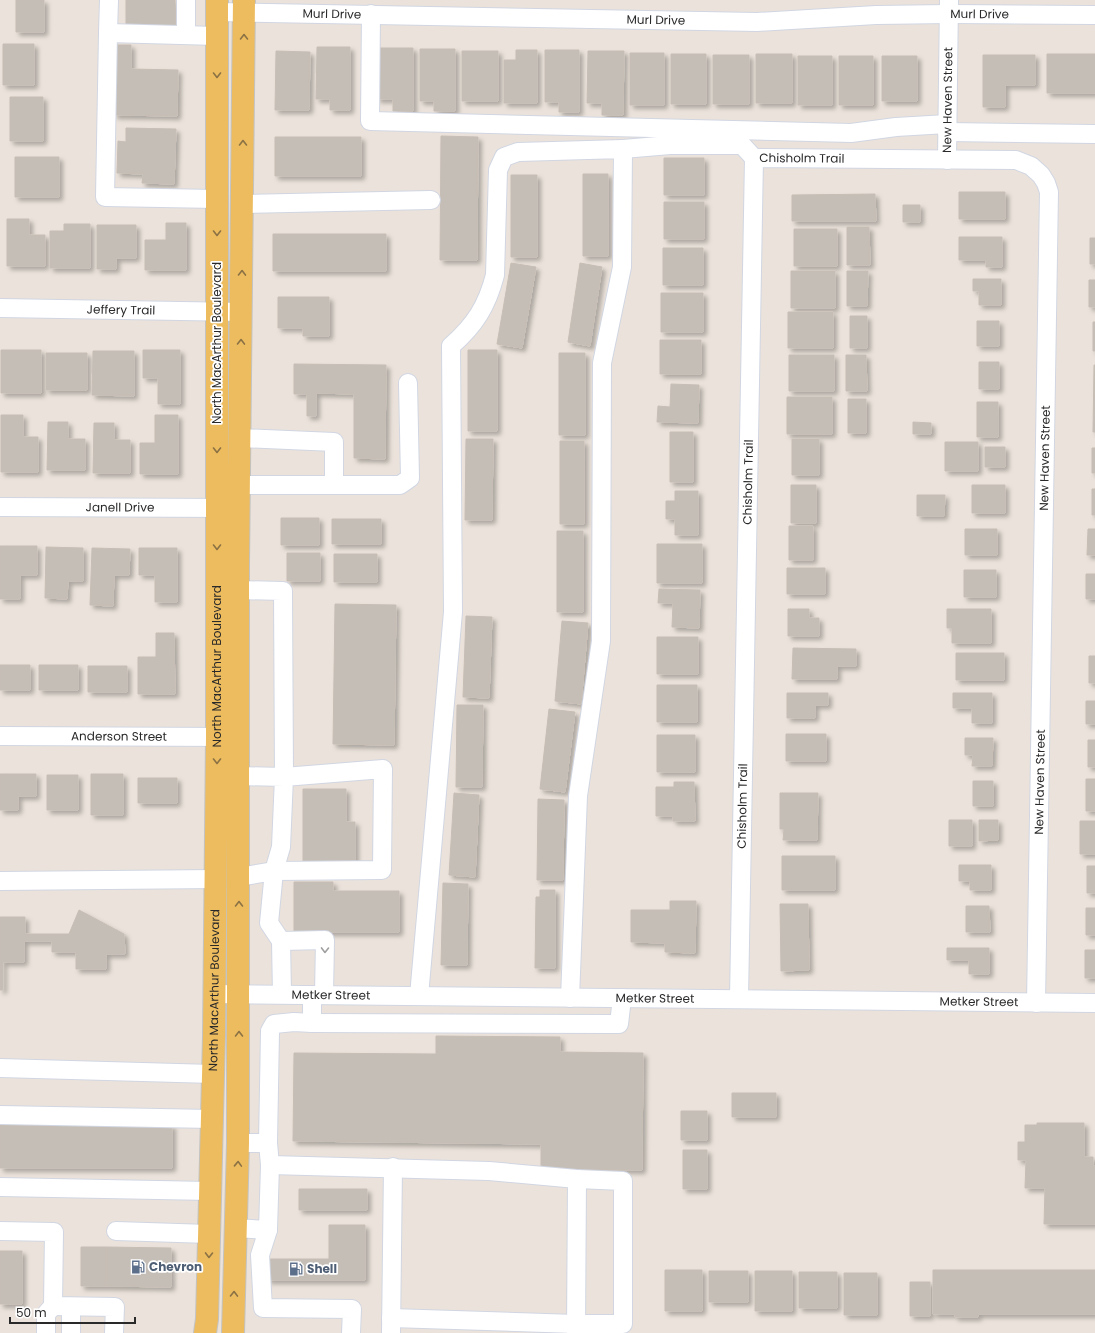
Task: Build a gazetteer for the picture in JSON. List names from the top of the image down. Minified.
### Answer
{"streets":{"main road":["North MacArthur Boulevard"],"street":["Murl Drive","New Haven Street","Chisholm Trail","Jeffery Trail","Janell Drive","Anderson Street","Metker Street"]},"crossings":[["Murl Drive","New Haven Street"],["Murl Drive","North MacArthur Boulevard"],["New Haven Street","Chisholm Trail"],["New Haven Street","Metker Street"],["Chisholm Trail","Metker Street"],["Jeffery Trail","North MacArthur Boulevard"],["North MacArthur Boulevard","Janell Drive"],["North MacArthur Boulevard","Anderson Street"],["North MacArthur Boulevard","Metker Street"]],"places":{"fuel station":["Chevron","Shell"]},"scale_bar":"50 m"}
